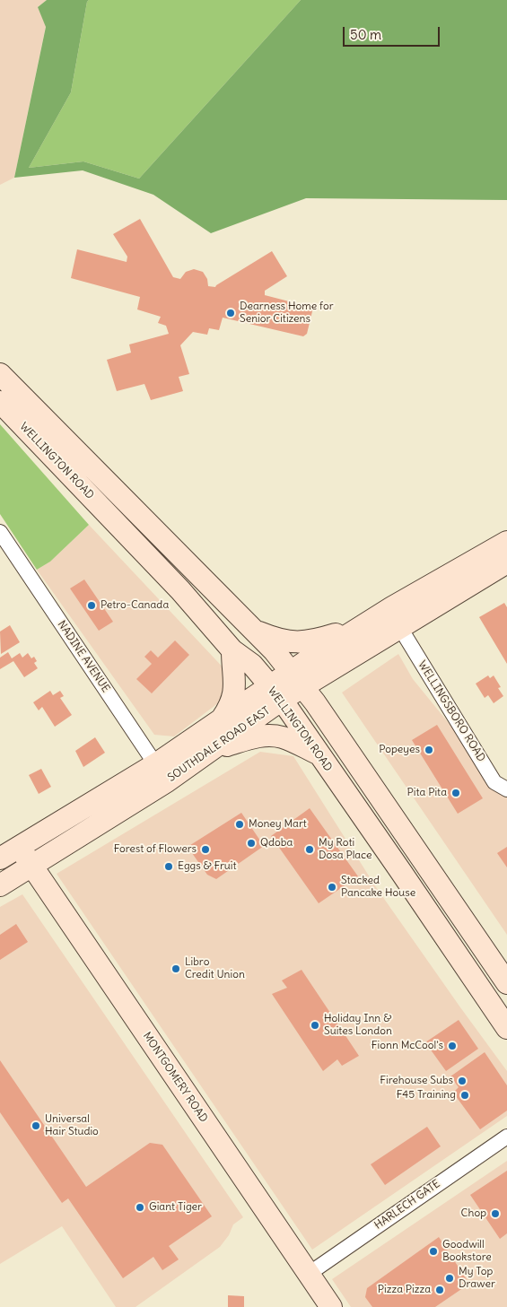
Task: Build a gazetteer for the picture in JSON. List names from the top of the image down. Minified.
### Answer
{"streets":{"main road":["WELLINGTON ROAD","SOUTHDALE ROAD EAST","MONTGOMERY ROAD"],"street":["NADINE AVENUE","WELLINGSBORO ROAD","HARLECH GATE"]},"crossings":[["WELLINGTON ROAD","SOUTHDALE ROAD EAST"],["NADINE AVENUE","SOUTHDALE ROAD EAST"],["WELLINGSBORO ROAD","SOUTHDALE ROAD EAST"],["SOUTHDALE ROAD EAST","MONTGOMERY ROAD"],["MONTGOMERY ROAD","HARLECH GATE"]],"places":["Dearness Home for Senior Citizens","Petro-Canada","Popeyes","Pita Pita","Money Mart","Qdoba","Forest of Flowers","My Roti Dosa Place","Eggs & Fruit","Stacked Pancake House","Libro Credit Union","Holiday Inn & Suites London","Fionn McCool's","Firehouse Subs","F45 Training","Universal Hair Studio","Giant Tiger","Chop","Goodwill Bookstore","My Top Drawer","Pizza Pizza"],"scale_bar":"50 m"}
